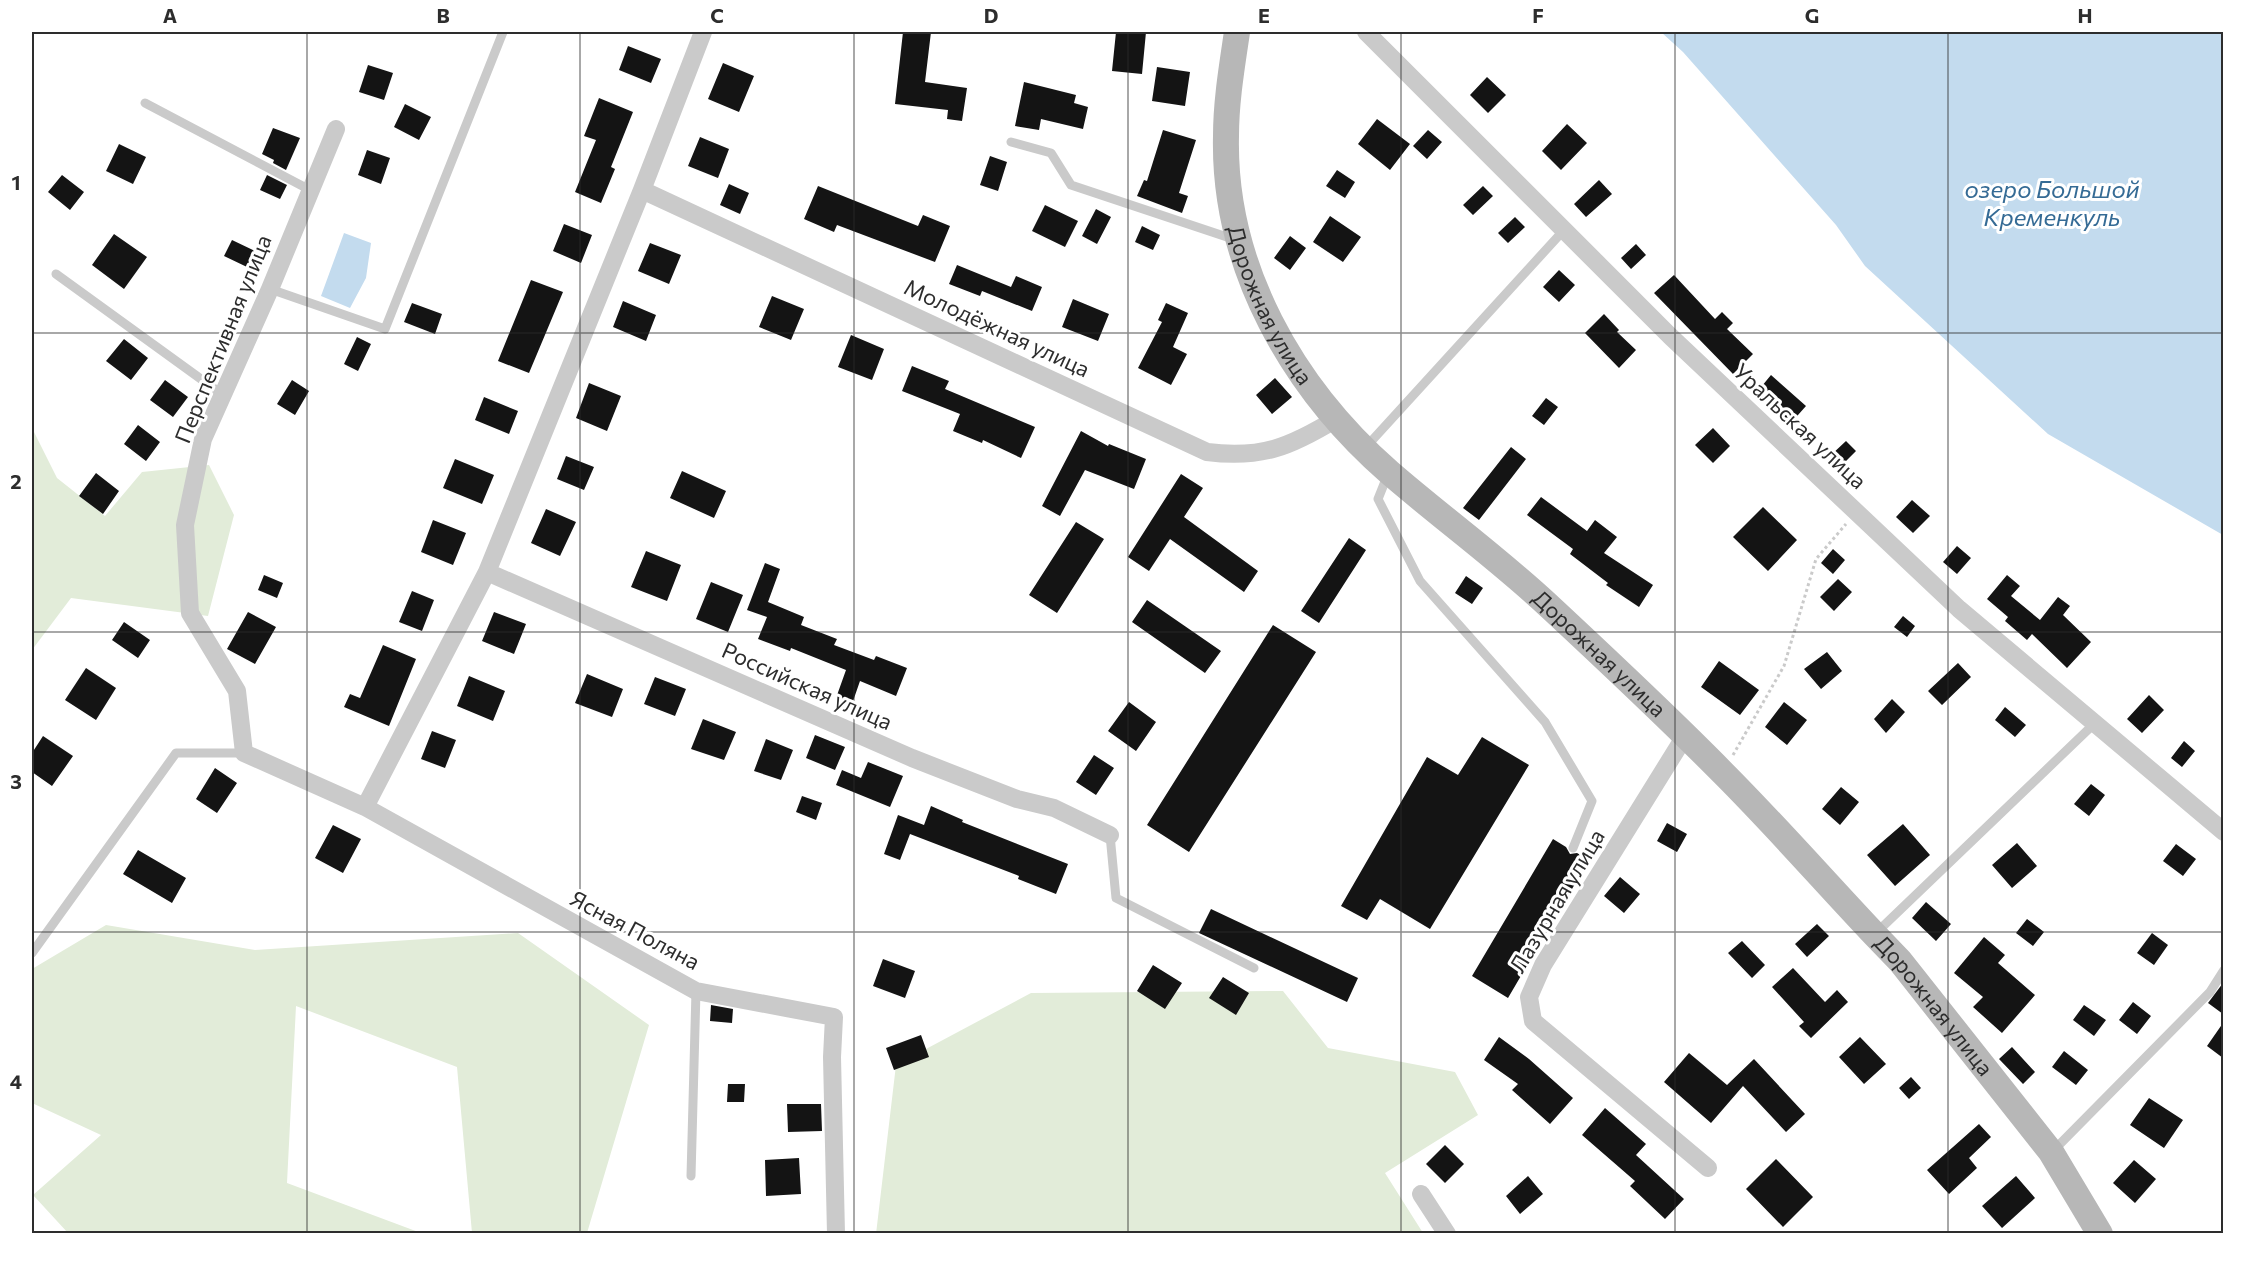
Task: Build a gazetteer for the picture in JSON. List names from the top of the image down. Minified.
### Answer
{"streets":{"street":["Дорожная улица","Молодёжная улица","Перспективная улица","Уральская улица","Российская улица","Лазурная улица","Ясная Поляна"]},"crossings":[["Дорожная улица","Молодёжная улица"],["Дорожная улица","Лазурная улица"]],"water":["озеро Большой Кременкуль"],"grid":{"columns":["A","B","C","D","E","F","G","H"],"rows":["1","2","3","4"]}}
